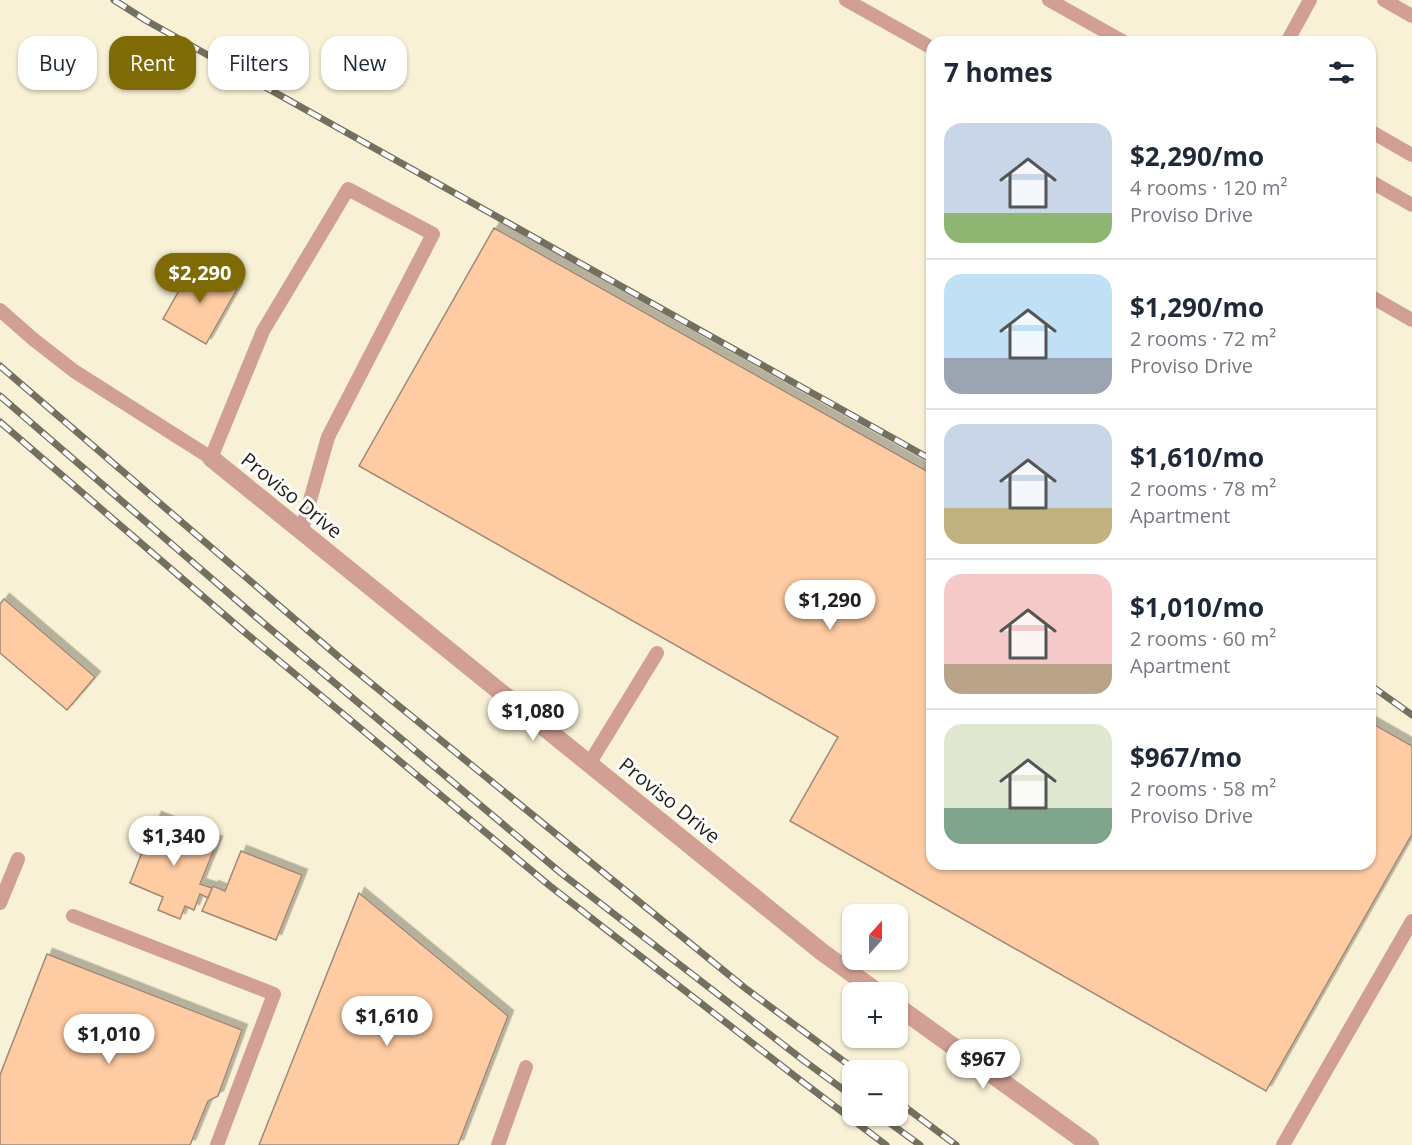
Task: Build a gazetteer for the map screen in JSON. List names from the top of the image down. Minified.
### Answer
{"streets":{"street":["Proviso Drive"]},"north":"top","page":{"chip":["Buy","Rent","Filters","New"],"heading":"7 homes","list":[{"name":"$2,290/mo","note":"4 rooms · 120 m² · Proviso Drive"},{"name":"$1,290/mo","note":"2 rooms · 72 m² · Proviso Drive"},{"name":"$1,610/mo","note":"2 rooms · 78 m² · Apartment"},{"name":"$1,010/mo","note":"2 rooms · 60 m² · Apartment"},{"name":"$967/mo","note":"2 rooms · 58 m² · Proviso Drive"}],"price":["$2,290","$1,290","$1,080","$1,340","$1,610","$1,010","$967"],"map_buttons":["+","−"]}}
